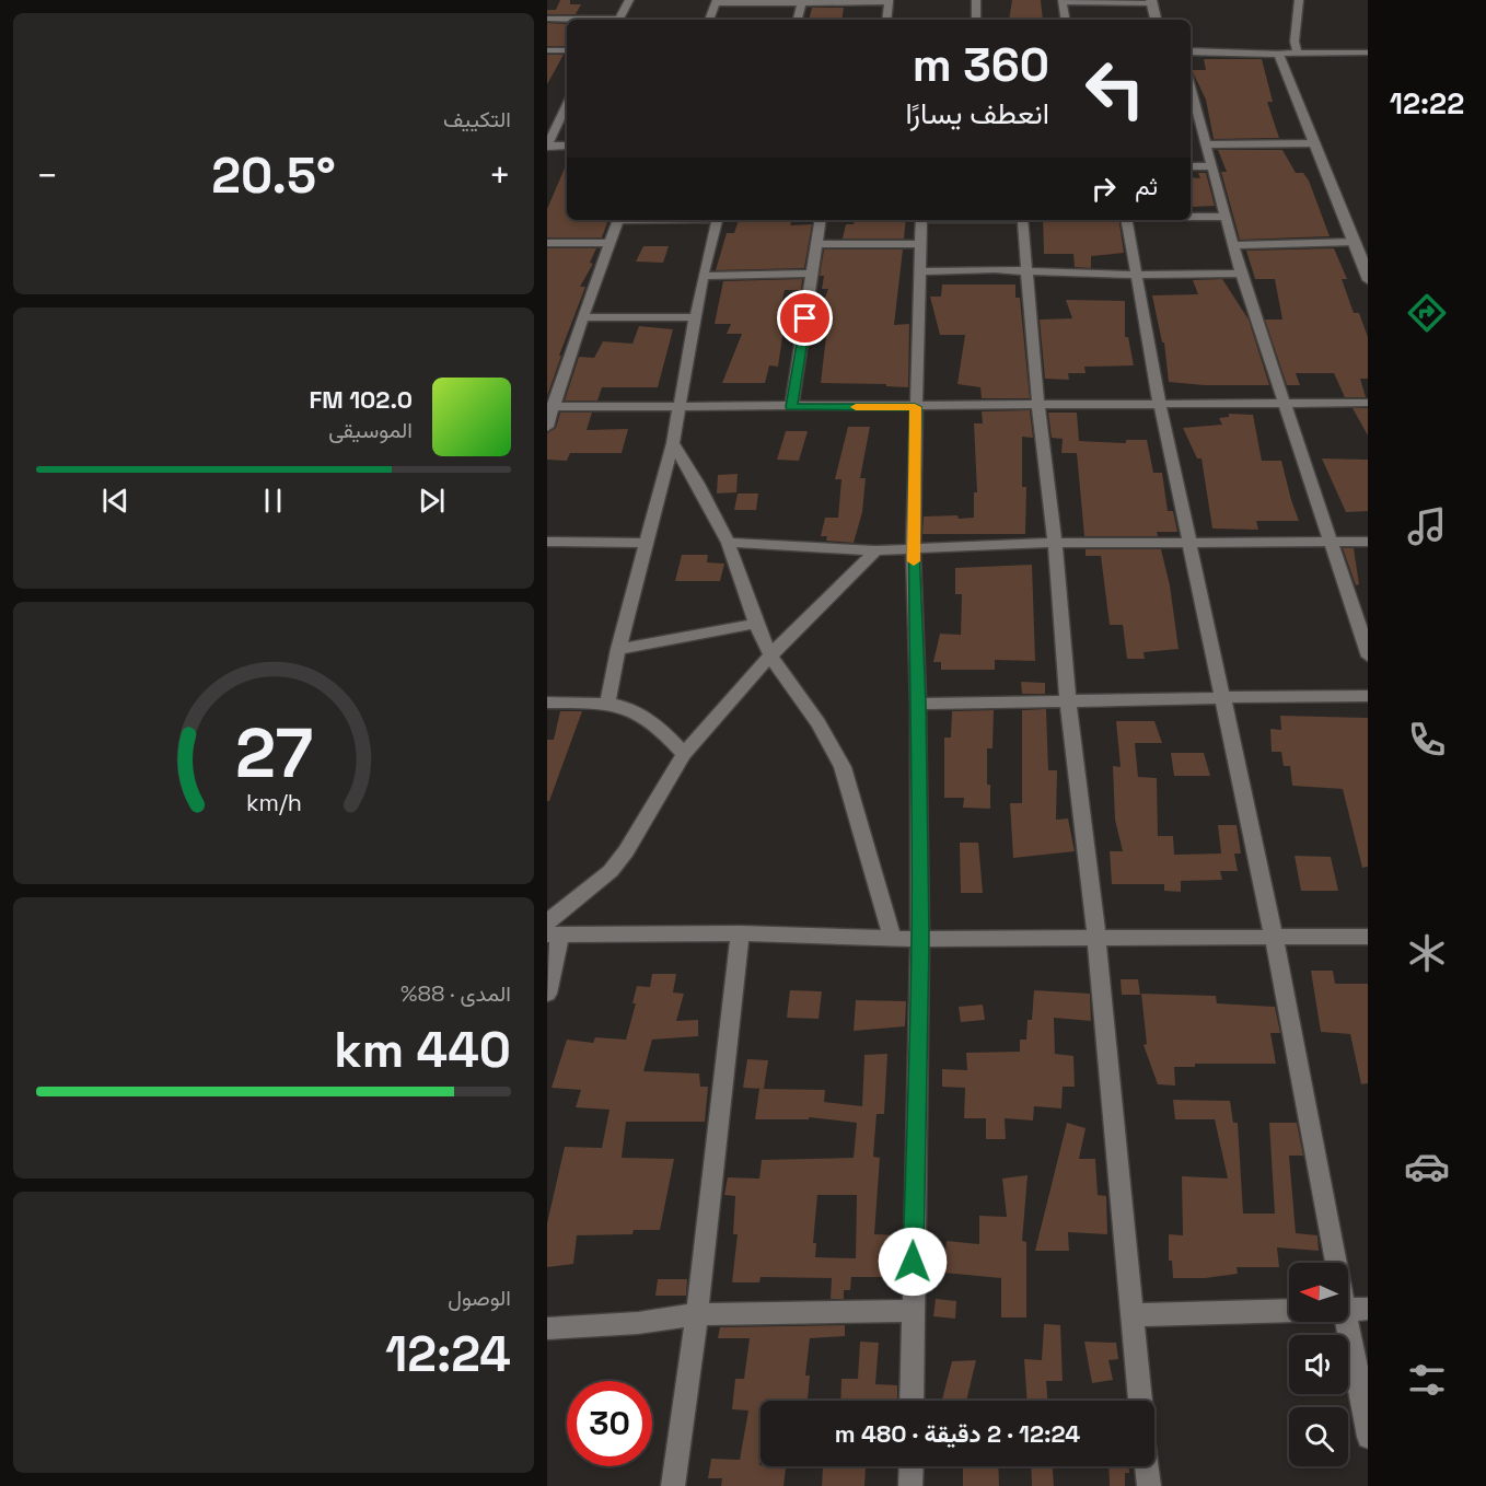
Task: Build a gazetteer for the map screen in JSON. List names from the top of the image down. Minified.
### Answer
{"north":"left","page":{"tabs":"12:22","tile":["التكييف",["المدى · 88%","440 km"],["الوصول","12:24"]],"turn":["360 m","انعطف يسارًا"],"heat":["−","20.5°","+"],"then":"ثم","song":["102.0 FM","الموسيقى"],"limit":"30","trip":"12:24 · 2 دقيقة · 480 m","gauge":["27","km/h"]}}
